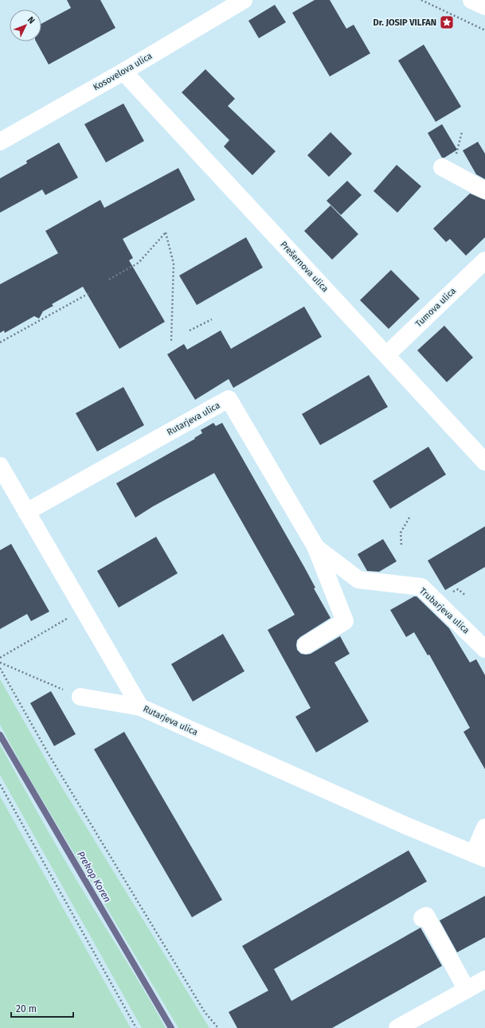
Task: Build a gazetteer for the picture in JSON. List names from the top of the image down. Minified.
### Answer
{"streets":{"street":["Kosovelova ulica","Prešernova ulica","Tumova ulica","Rutarjeva ulica","Trubarjeva ulica"]},"crossings":[["Kosovelova ulica","Prešernova ulica"],["Prešernova ulica","Tumova ulica"],["Rutarjeva ulica","Trubarjeva ulica"]],"water":["Prekop Koren"],"places":{"place":["Dr. JOSIP VILFAN"]},"scale_bar":"20 m","north":"top right"}
